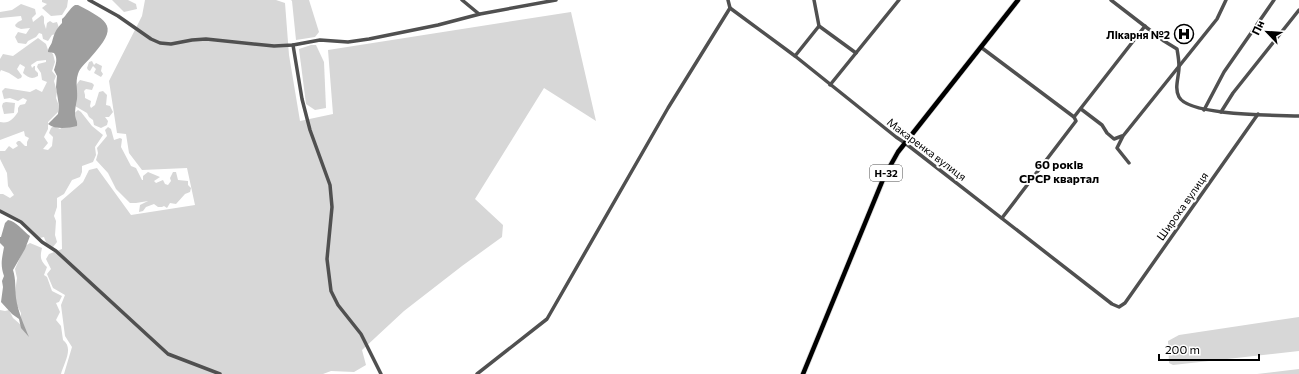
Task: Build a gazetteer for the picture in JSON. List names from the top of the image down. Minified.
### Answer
{"streets":{"main road":["Н-32"],"street":["Макаренка вулиця","Широка вулиця"]},"crossings":[["Макаренка вулиця","Н-32"],["Макаренка вулиця","Широка вулиця"]],"districts":["60 років СРСР квартал"],"places":{"hospital":["Лікарня №2"]},"scale_bar":"200 m","north":"top left"}
